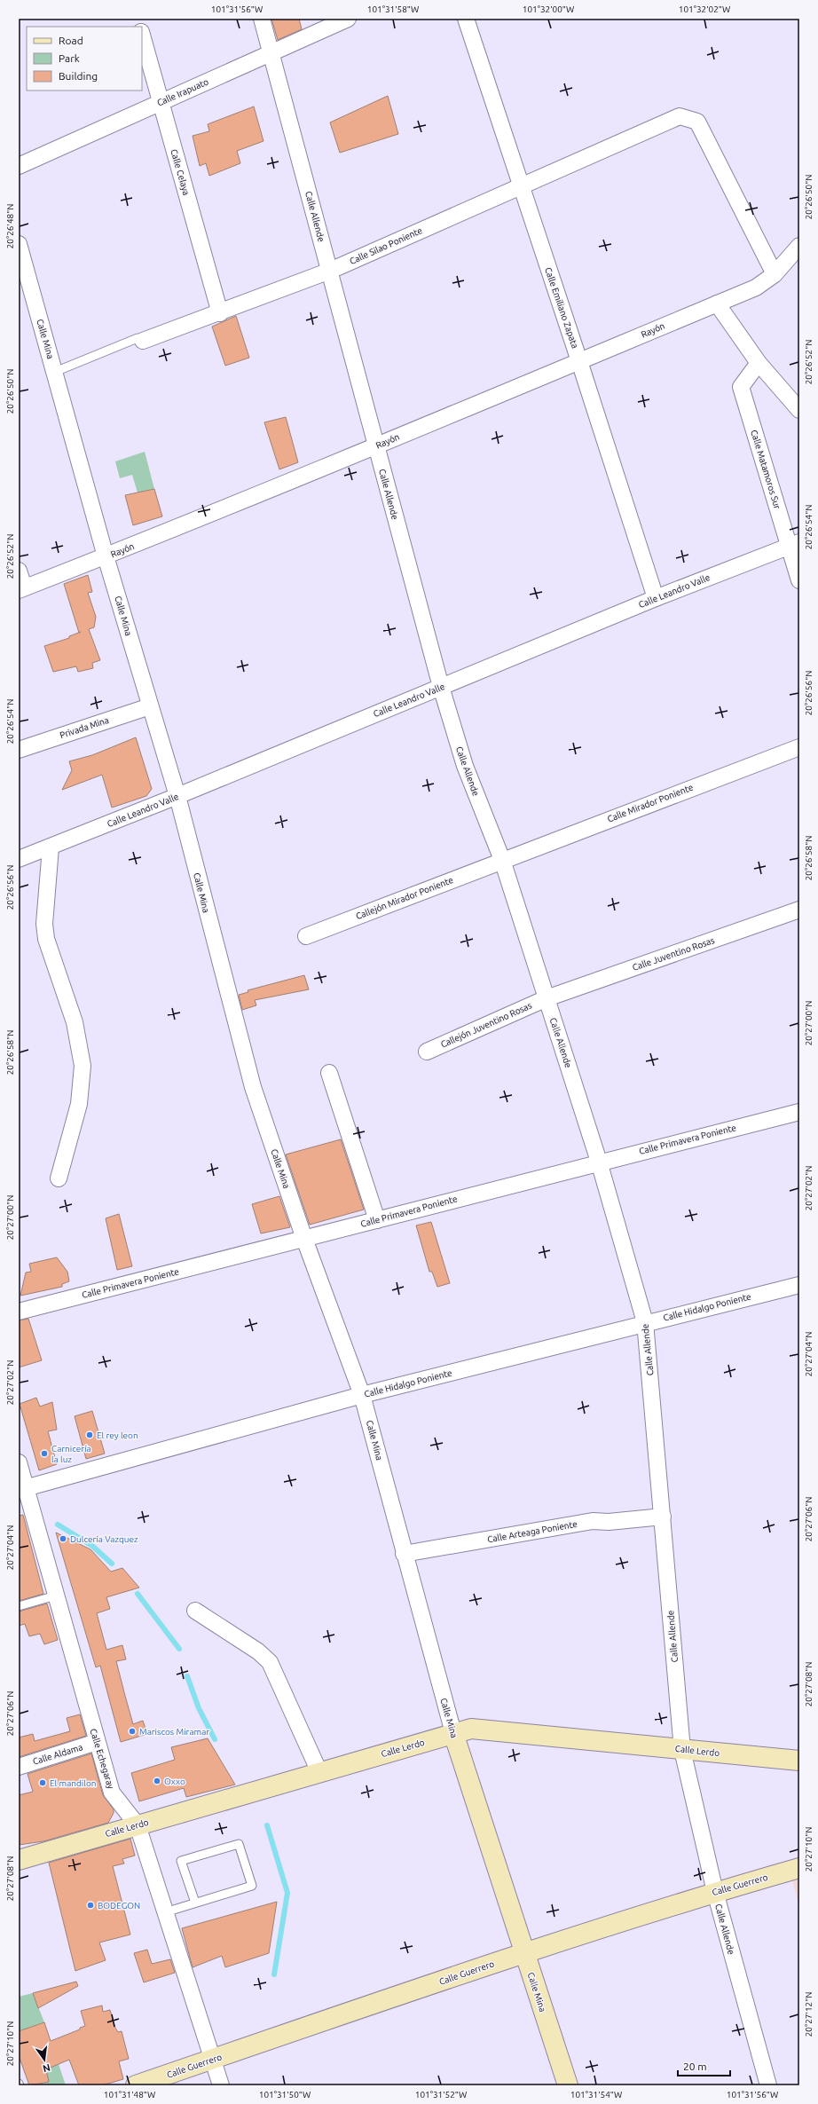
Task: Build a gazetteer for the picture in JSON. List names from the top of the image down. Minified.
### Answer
{"streets":{"street":["Calle Irapuato","Calle Celaya","Calle Allende","Calle Silao Poniente","Calle Emiliano Zapata","Rayón","Calle Mina","Calle Matamoros Sur","Calle Leandro Valle","Privada Mina","Calle Mirador Poniente","Callejón Mirador Poniente","Calle Juventino Rosas","Callejón Juventino Rosas","Calle Primavera Poniente","Calle Hidalgo Poniente","Calle Arteaga Poniente","Calle Lerdo","Calle Aldama","Calle Echegaray","Calle Guerrero"]},"crossings":[["Calle Irapuato","Calle Celaya"],["Calle Irapuato","Calle Allende"],["Calle Celaya","Calle Silao Poniente"],["Calle Allende","Calle Silao Poniente"],["Calle Allende","Rayón"],["Calle Allende","Calle Leandro Valle"],["Calle Allende","Calle Mirador Poniente"],["Calle Allende","Callejón Mirador Poniente"],["Calle Allende","Calle Juventino Rosas"],["Calle Allende","Callejón Juventino Rosas"],["Calle Allende","Calle Primavera Poniente"],["Calle Allende","Calle Hidalgo Poniente"],["Calle Allende","Calle Arteaga Poniente"],["Calle Allende","Calle Lerdo"],["Calle Allende","Calle Guerrero"],["Calle Silao Poniente","Calle Emiliano Zapata"],["Calle Silao Poniente","Rayón"],["Calle Emiliano Zapata","Rayón"],["Calle Emiliano Zapata","Calle Leandro Valle"],["Rayón","Calle Mina"],["Calle Mina","Calle Leandro Valle"],["Calle Mina","Privada Mina"],["Calle Mina","Calle Primavera Poniente"],["Calle Mina","Calle Hidalgo Poniente"],["Calle Mina","Calle Arteaga Poniente"],["Calle Mina","Calle Lerdo"],["Calle Mina","Calle Guerrero"],["Calle Matamoros Sur","Calle Leandro Valle"],["Calle Mirador Poniente","Callejón Mirador Poniente"],["Calle Juventino Rosas","Callejón Juventino Rosas"],["Calle Hidalgo Poniente","Calle Echegaray"],["Calle Lerdo","Calle Echegaray"],["Calle Aldama","Calle Echegaray"],["Calle Echegaray","Calle Guerrero"]],"places":["El rey leon","Carnicería la luz","Dulcería Vazquez","Mariscos Miramar","Oxxo","El mandilon","BODEGON"],"legend":["Road","Park","Building"],"scale_bar":"20 m","north":"bottom","coordinates":["101°31'56\"W","101°31'58\"W","101°32'00\"W","101°32'02\"W","20°26'50\"N","20°26'48\"N","20°26'52\"N","20°26'54\"N","20°26'56\"N","20°26'58\"N","20°27'00\"N","20°27'02\"N","20°27'04\"N","20°27'06\"N","20°27'08\"N","20°27'10\"N","20°27'12\"N","101°31'48\"W","101°31'50\"W","101°31'52\"W","101°31'54\"W"]}
